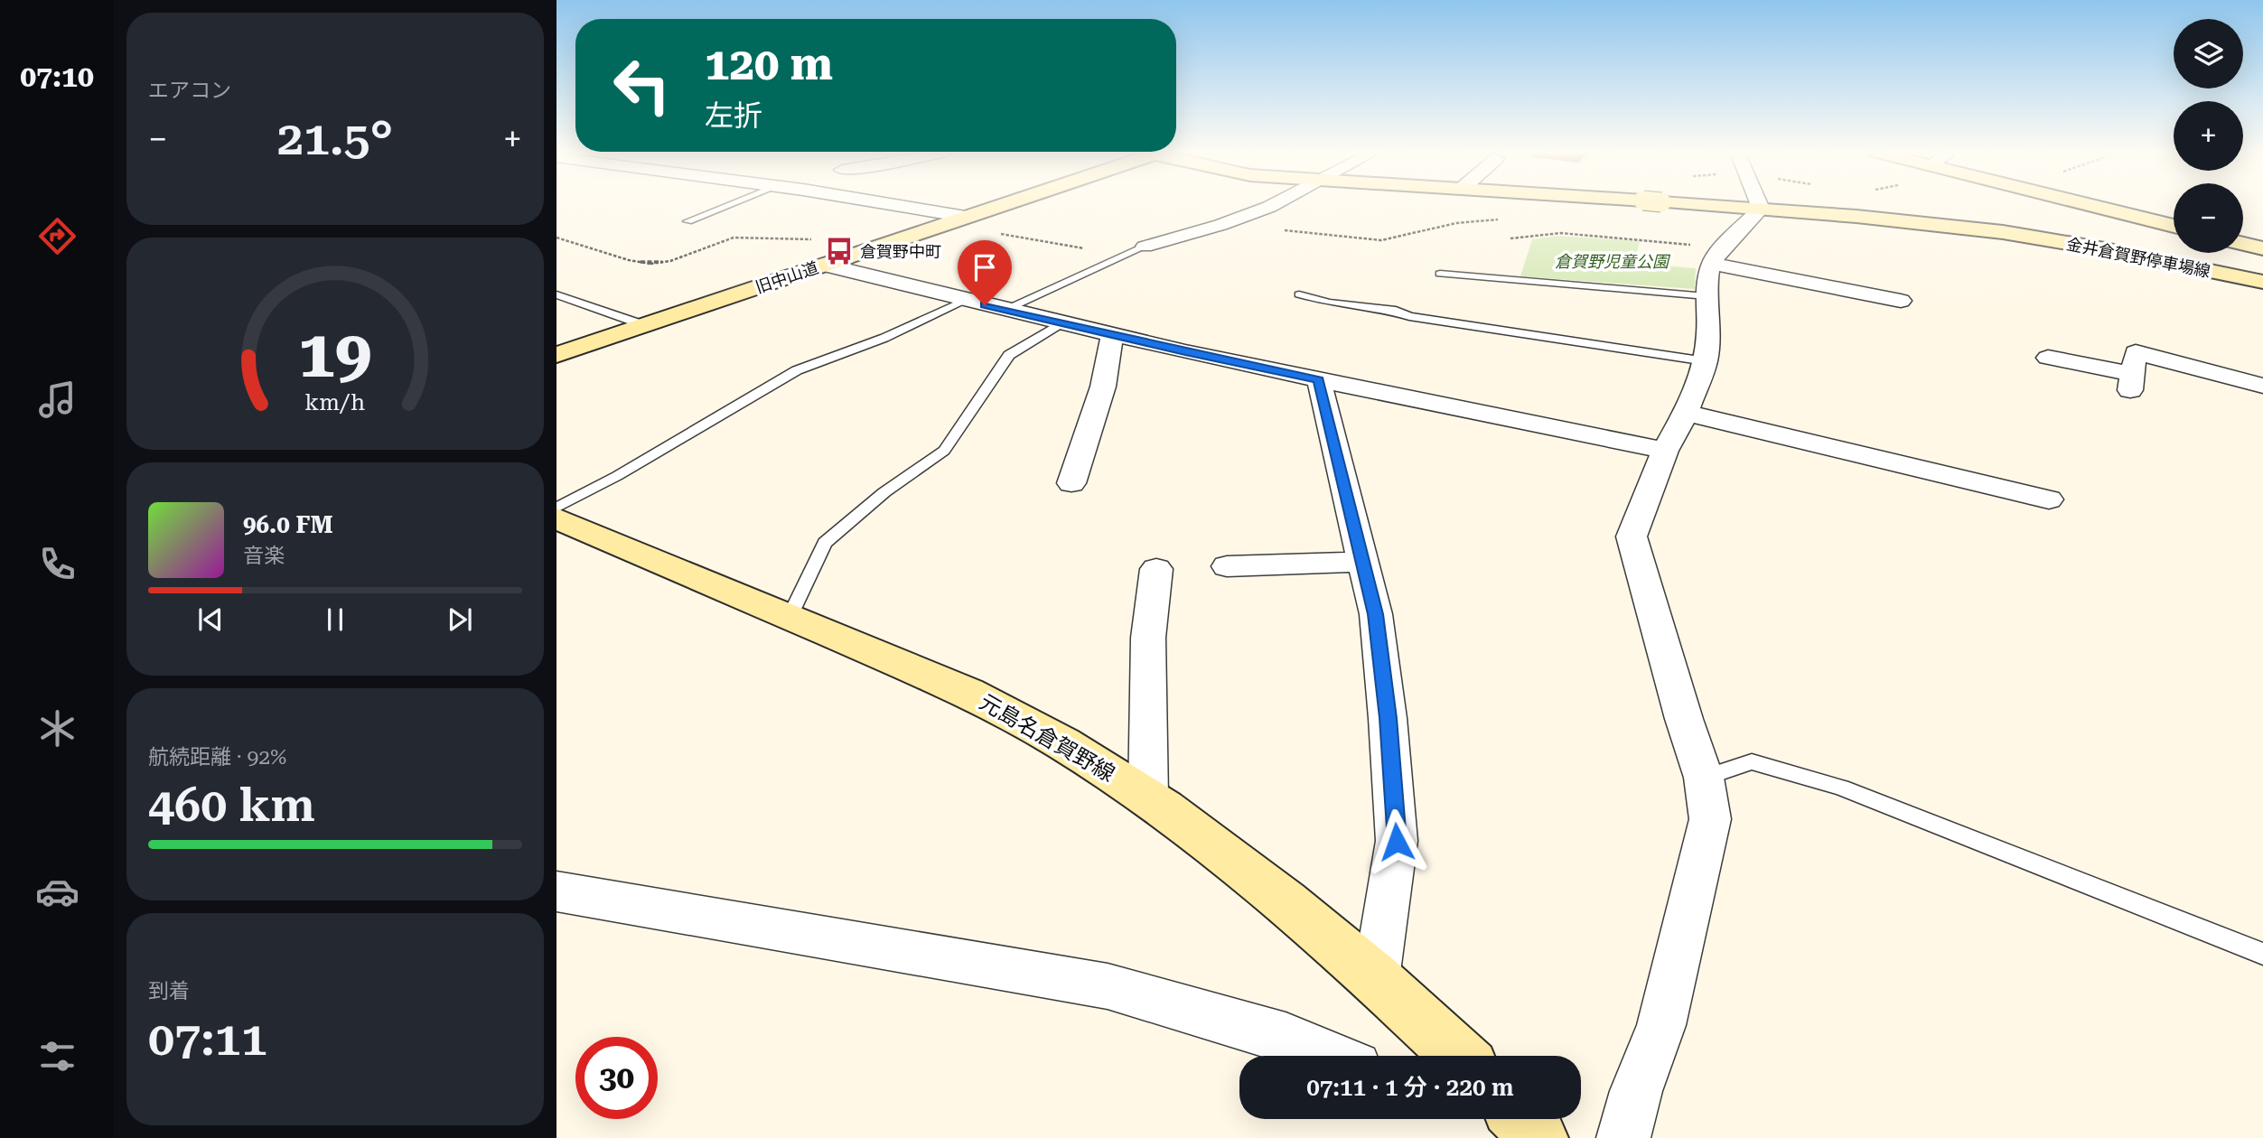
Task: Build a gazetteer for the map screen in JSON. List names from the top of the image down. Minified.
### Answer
{"streets":{"main road":["金井倉賀野停車場線","旧中山道","元島名倉賀野線"]},"parks":["倉賀野児童公園"],"places":{"bus stop":["倉賀野中町"]},"page":{"tabs":"07:10","tile":["エアコン",["航続距離 · 92%","460 km"],["到着","07:11"]],"map_buttons":["+","−"],"turn":["120 m","左折"],"heat":["−","21.5°","+"],"song":["96.0 FM","音楽"],"limit":"30","trip":"07:11 · 1 分 · 220 m","gauge":["19","km/h"]}}
